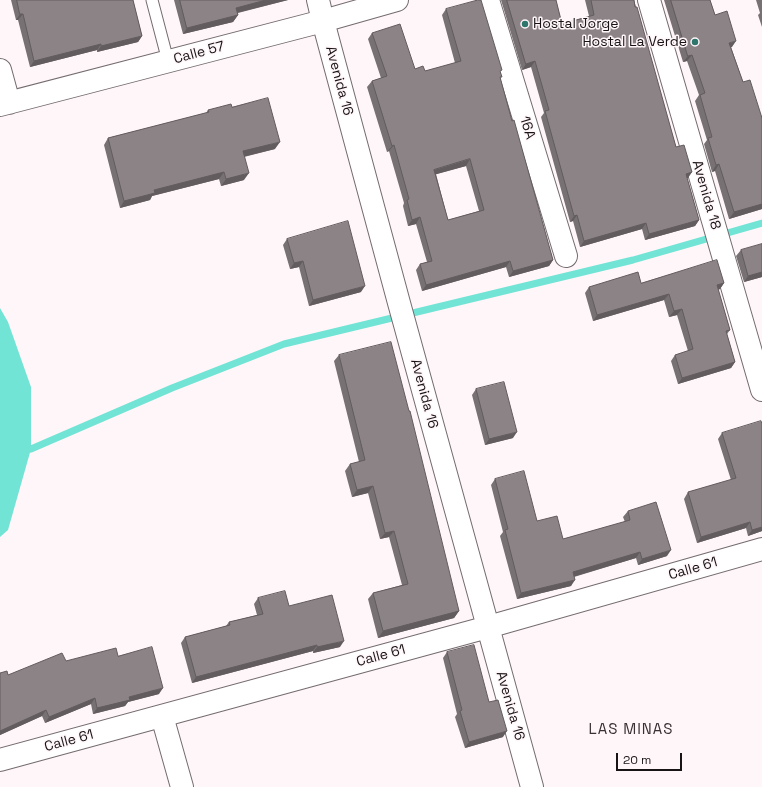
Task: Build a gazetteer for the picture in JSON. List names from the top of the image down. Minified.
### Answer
{"streets":{"street":["Calle 57","Avenida 16","16A","Avenida 18","Calle 61"]},"crossings":[["Calle 57","Avenida 16"],["Avenida 16","Calle 61"]],"districts":["LAS MINAS"],"places":["Hostal Jorge","Hostal La Verde"],"scale_bar":"20 m"}
